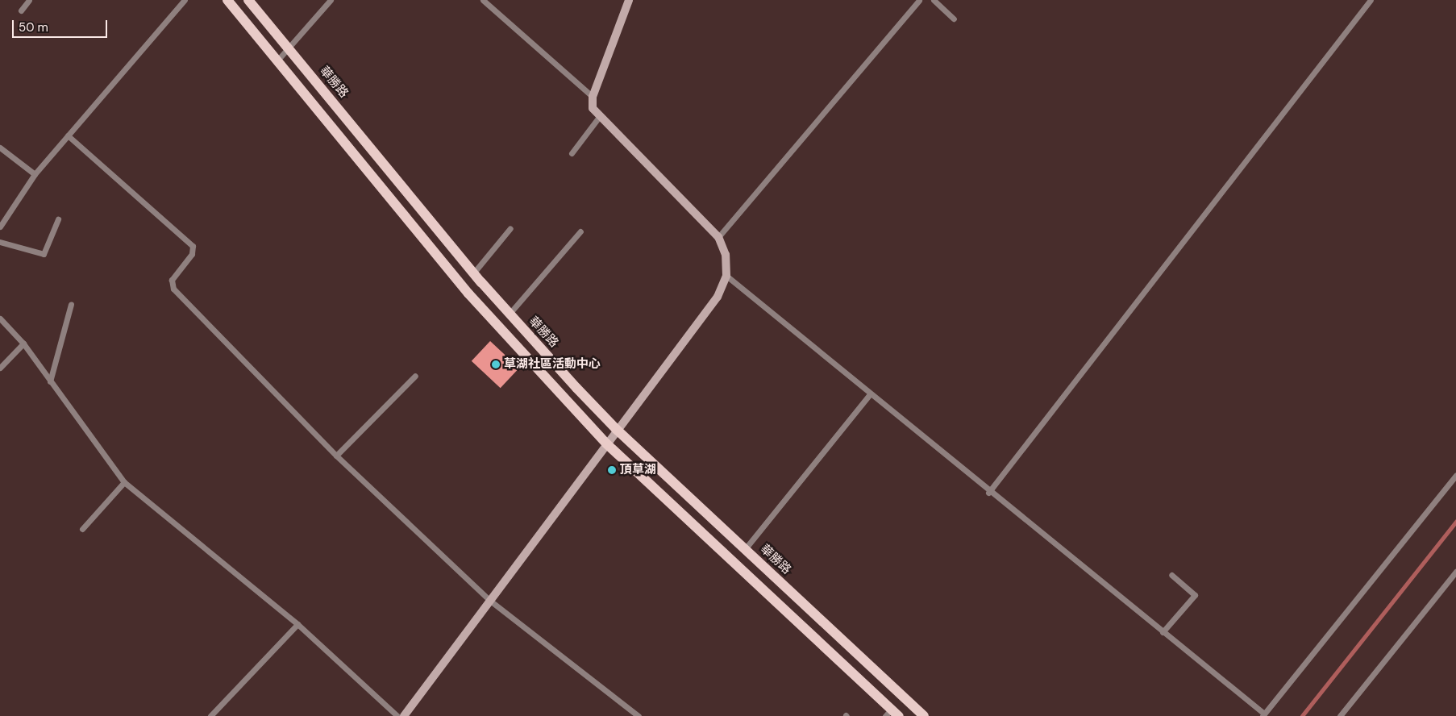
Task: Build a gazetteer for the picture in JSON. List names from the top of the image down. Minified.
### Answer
{"streets":{"main road":["華勝路"]},"places":["草湖社區活動中心","頂草湖"],"scale_bar":"50 m"}
